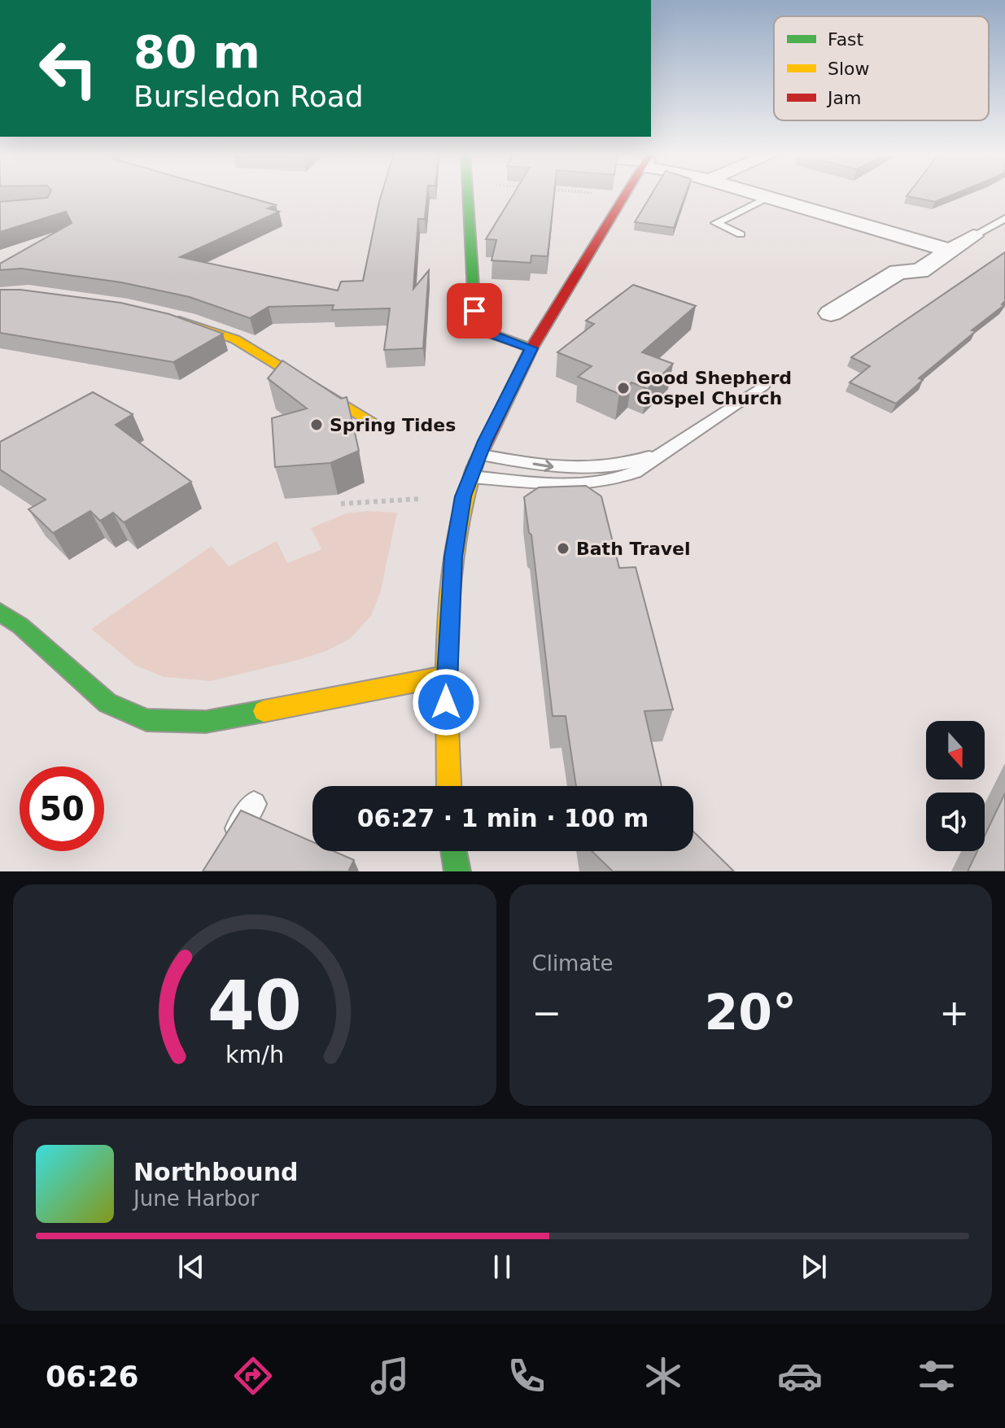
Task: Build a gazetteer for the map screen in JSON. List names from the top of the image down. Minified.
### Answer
{"places":["Good Shepherd Gospel Church","Spring Tides","Bath Travel"],"legend":["Fast","Slow","Jam"],"north":"bottom","page":{"turn":["80 m","Bursledon Road"],"limit":"50","trip":"06:27 · 1 min · 100 m","tile":"Climate","heat":["−","20°","+"],"song":["Northbound","June Harbor"],"tabs":"06:26","gauge":["40","km/h"]}}
